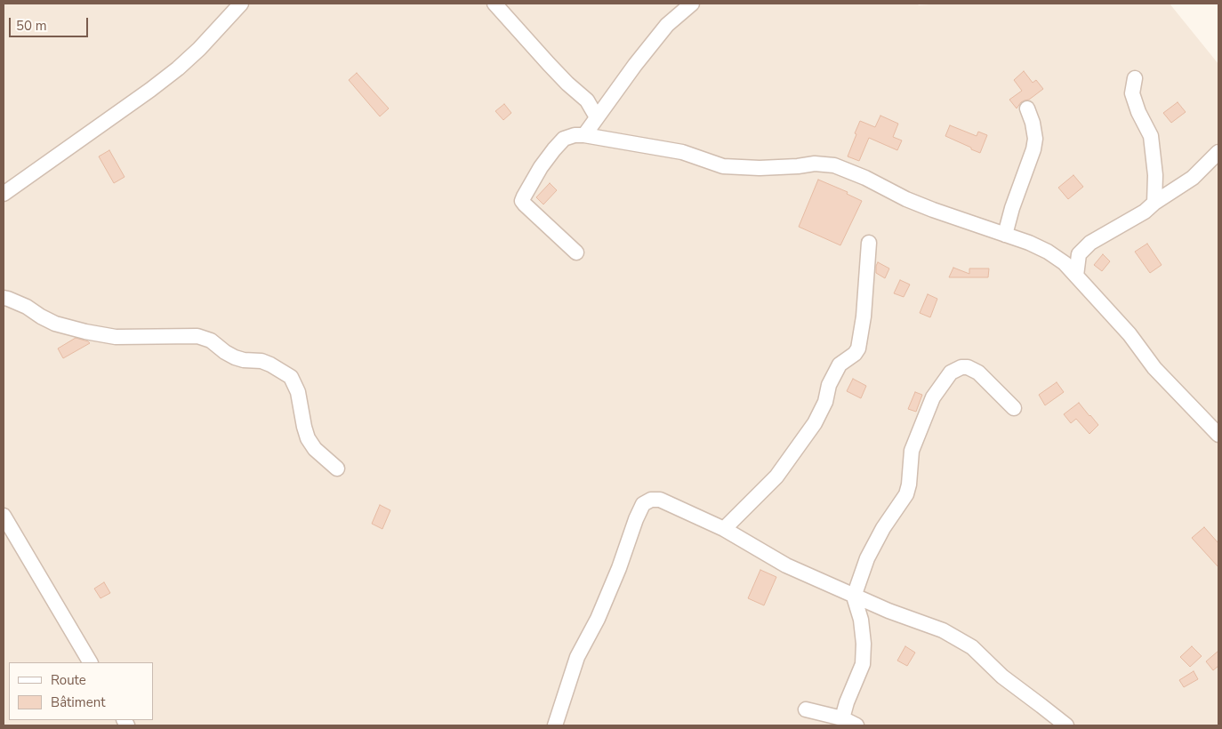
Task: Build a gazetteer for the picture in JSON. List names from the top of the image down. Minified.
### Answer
{"legend":["Route","Bâtiment"],"scale_bar":"50 m"}
